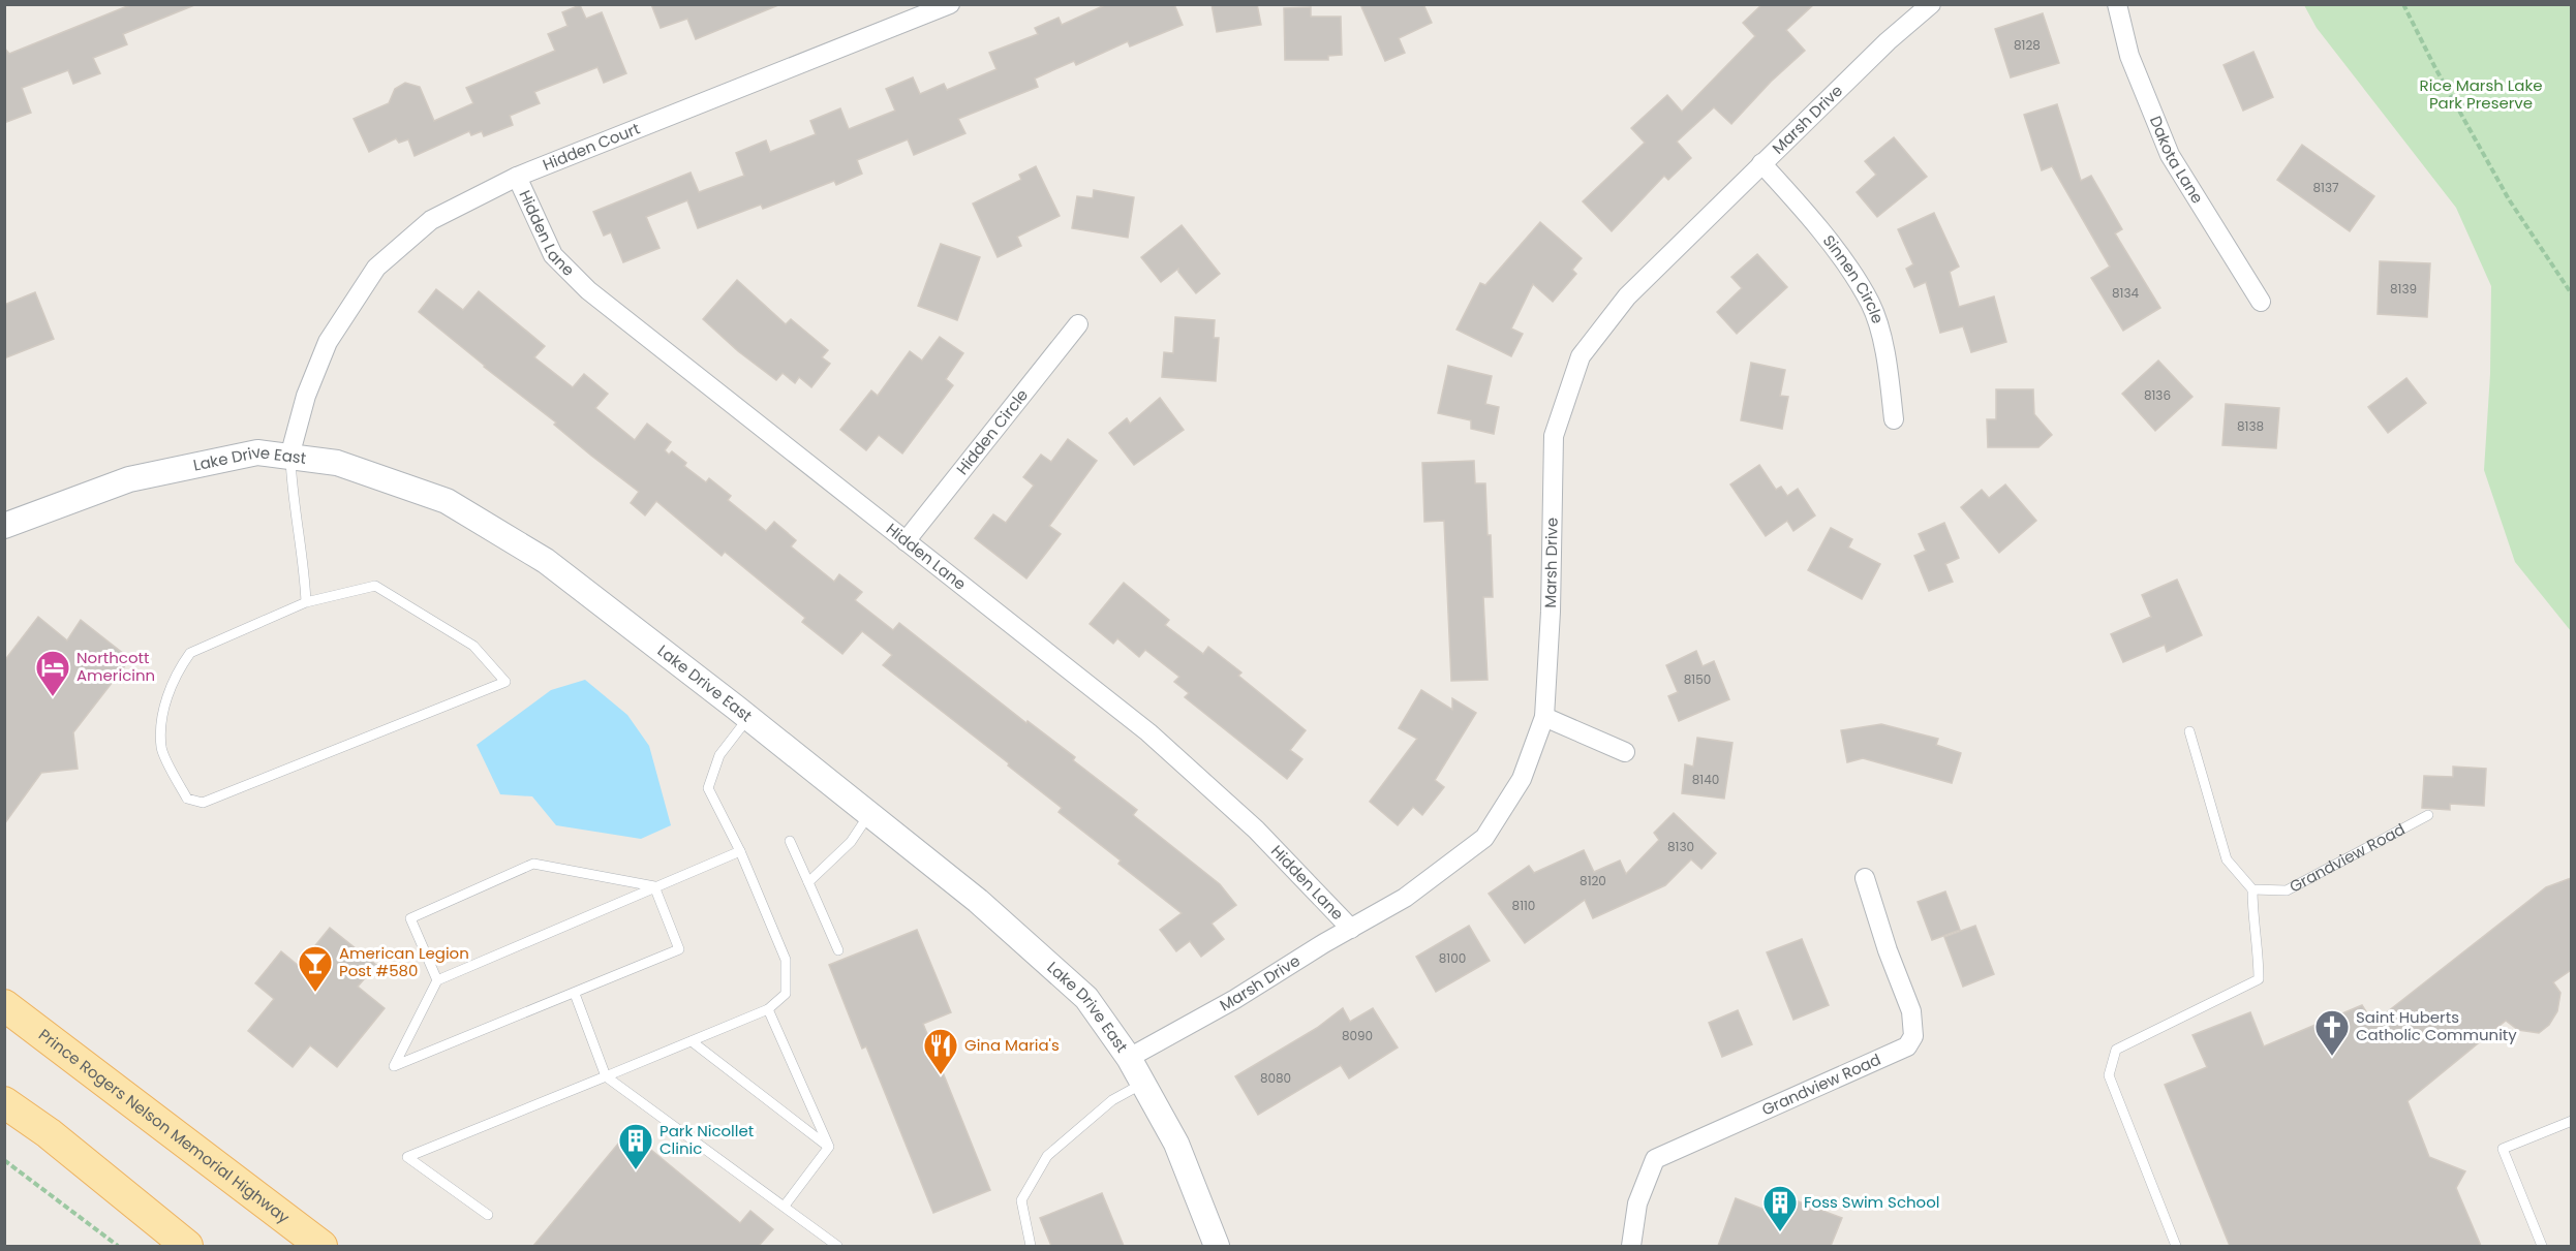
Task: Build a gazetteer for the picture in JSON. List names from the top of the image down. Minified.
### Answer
{"streets":{"main road":["Prince Rogers Nelson Memorial Highway"],"street":["Marsh Drive","Hidden Court","Dakota Lane","Hidden Lane","Sinnen Circle","Hidden Circle","Lake Drive East","Grandview Road"]},"crossings":[["Marsh Drive","Hidden Lane"],["Marsh Drive","Sinnen Circle"],["Marsh Drive","Lake Drive East"],["Hidden Court","Hidden Lane"],["Hidden Court","Lake Drive East"],["Hidden Lane","Hidden Circle"]],"parks":["Rice Marsh Lake Park Preserve"],"places":{"hotel":["Northcott Americinn"],"bar":["American Legion Post #580"],"church":["Saint Huberts Catholic Community"],"restaurant":["Gina Maria's"],"building":["Park Nicollet Clinic","Foss Swim School"]},"house_numbers":["8128","8137","8139","8134","8136","8138","8150","8140","8130","8120","8110","8100","8090","8080"]}
